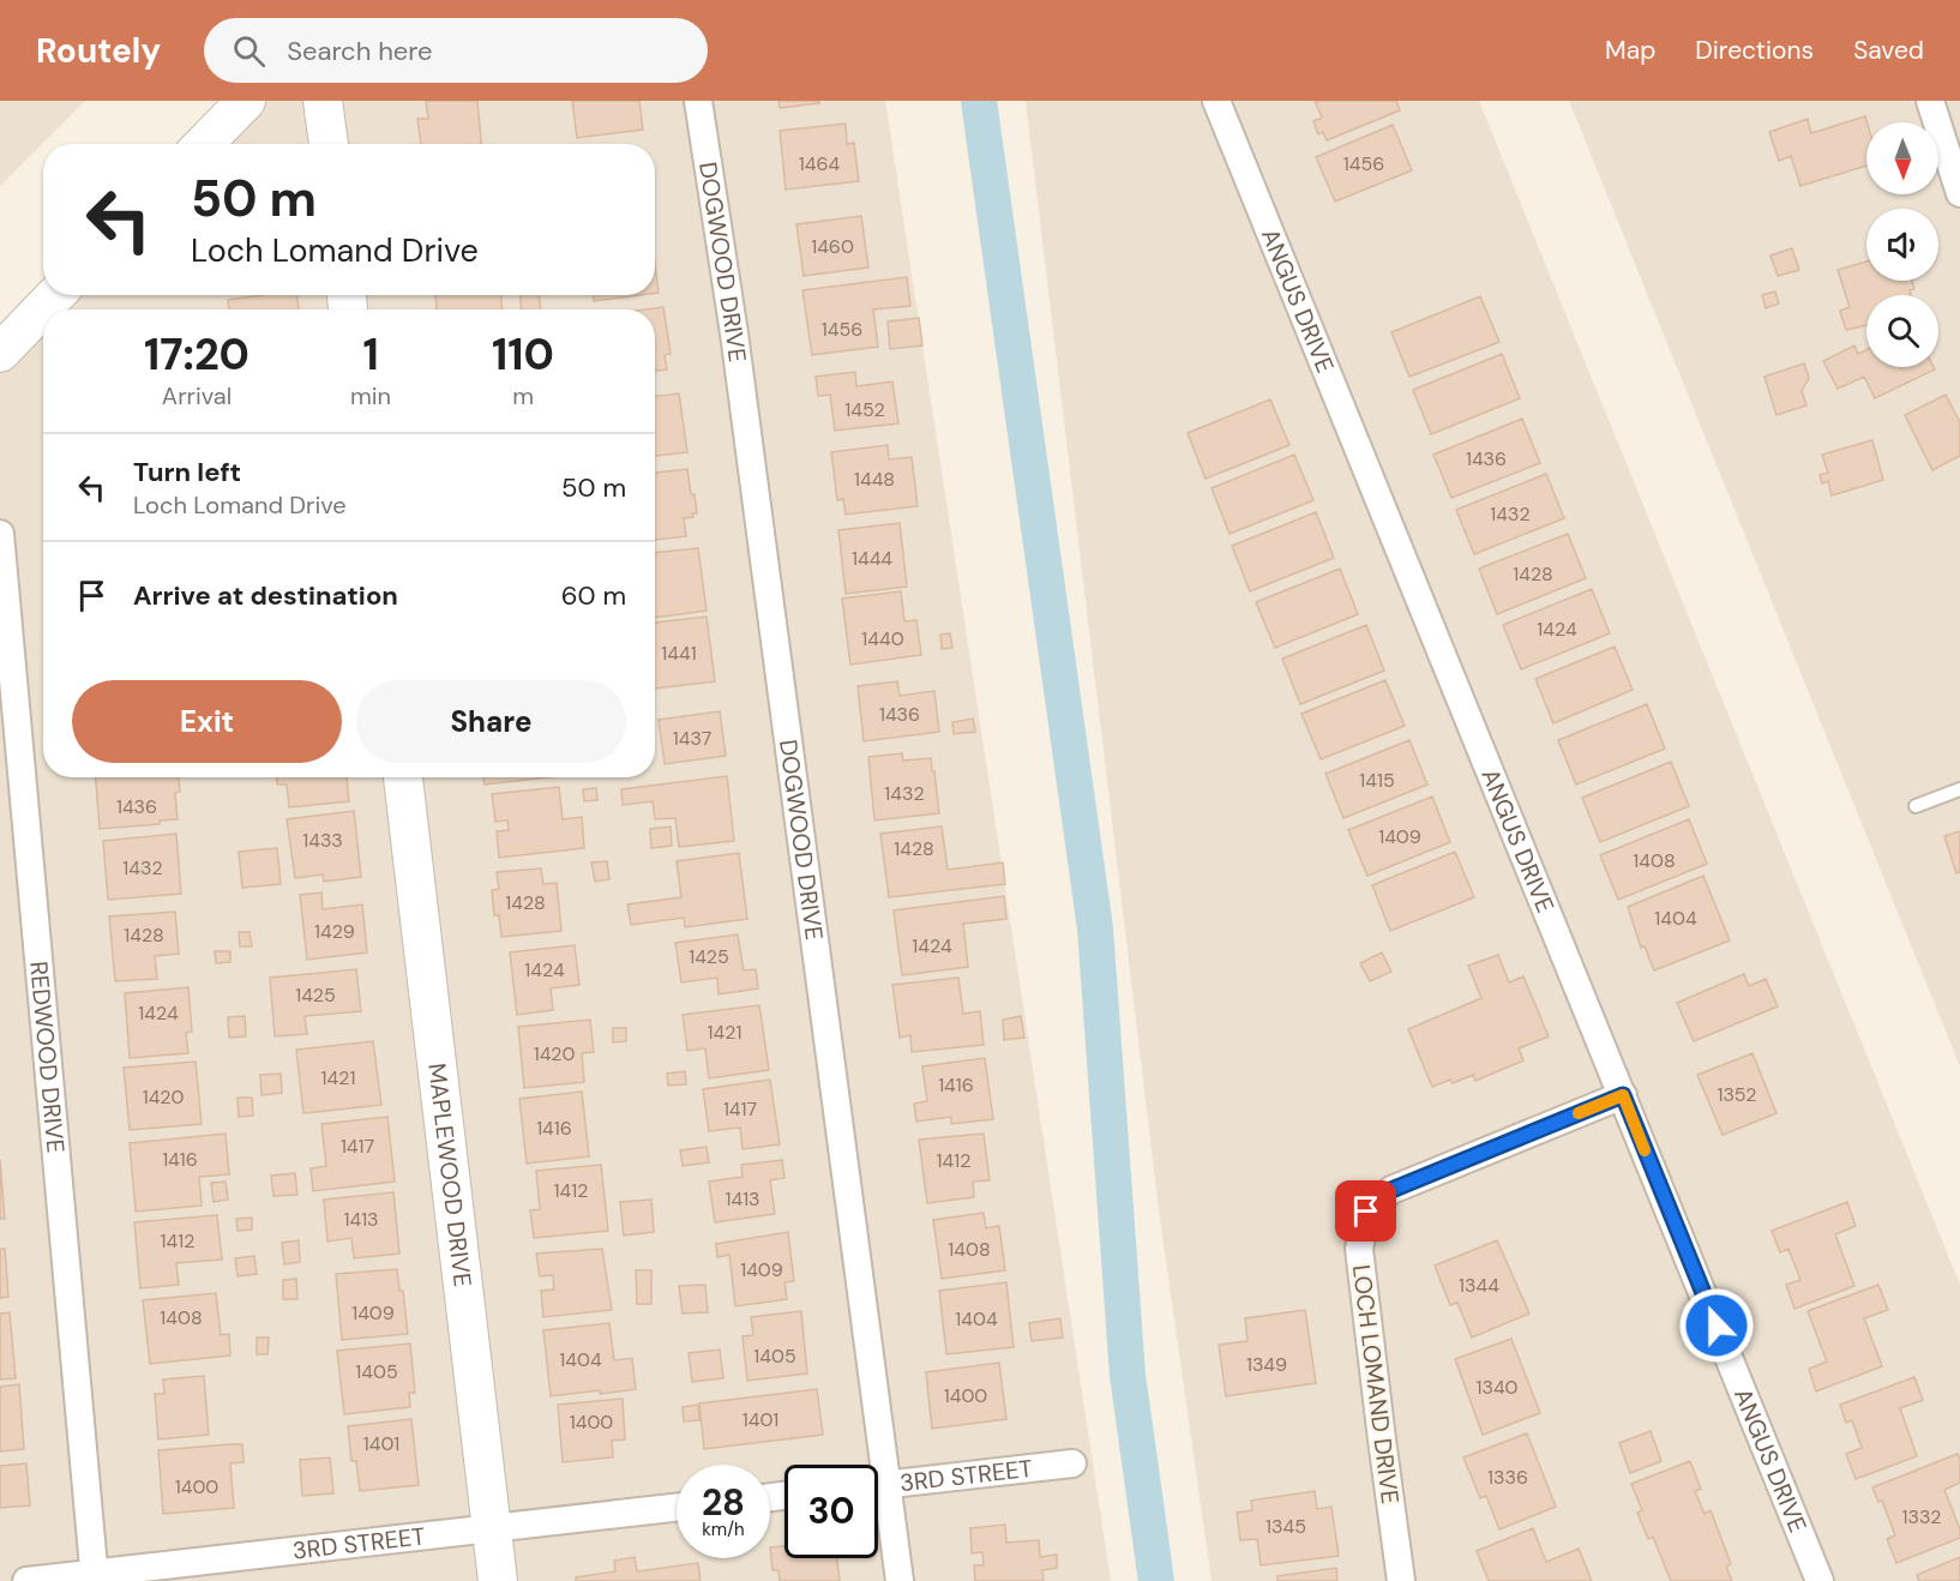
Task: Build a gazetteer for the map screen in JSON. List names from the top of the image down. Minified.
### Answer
{"streets":{"street":["DOGWOOD DRIVE","ANGUS DRIVE","REDWOOD DRIVE","MAPLEWOOD DRIVE","LOCH LOMAND DRIVE","3RD STREET"]},"crossings":[["ANGUS DRIVE","LOCH LOMAND DRIVE"],["REDWOOD DRIVE","3RD STREET"],["MAPLEWOOD DRIVE","3RD STREET"]],"house_numbers":["1464","1456","1460","1456","1452","1436","1448","1432","1444","1428","1424","1440","1441","1436","1437","1415","1432","1436","1409","1433","1428","1408","1432","1428","1404","1429","1428","1424","1425","1424","1425","1424","1421","1420","1421","1416","1352","1420","1417","1416","1417","1416","1412","1412","1413","1413","1412","1408","1409","1344","1409","1408","1404","1405","1404","1349","1405","1340","1400","1401","1400","1401","1336","1400","1332","1345"],"north":"bottom","page":{"header":"Routely","search":"Search here","nav":["Map","Directions","Saved"],"turn":["50 m","Loch Lomand Drive"],"eta":["17:20","Arrival","1","min","110","m"],"list":[{"name":"Turn left","note":"Loch Lomand Drive","value":"50 m"},{"name":"Arrive at destination","value":"60 m"}],"buttons":["Exit","Share"],"speed":"28 km/h","limit":"30"}}
